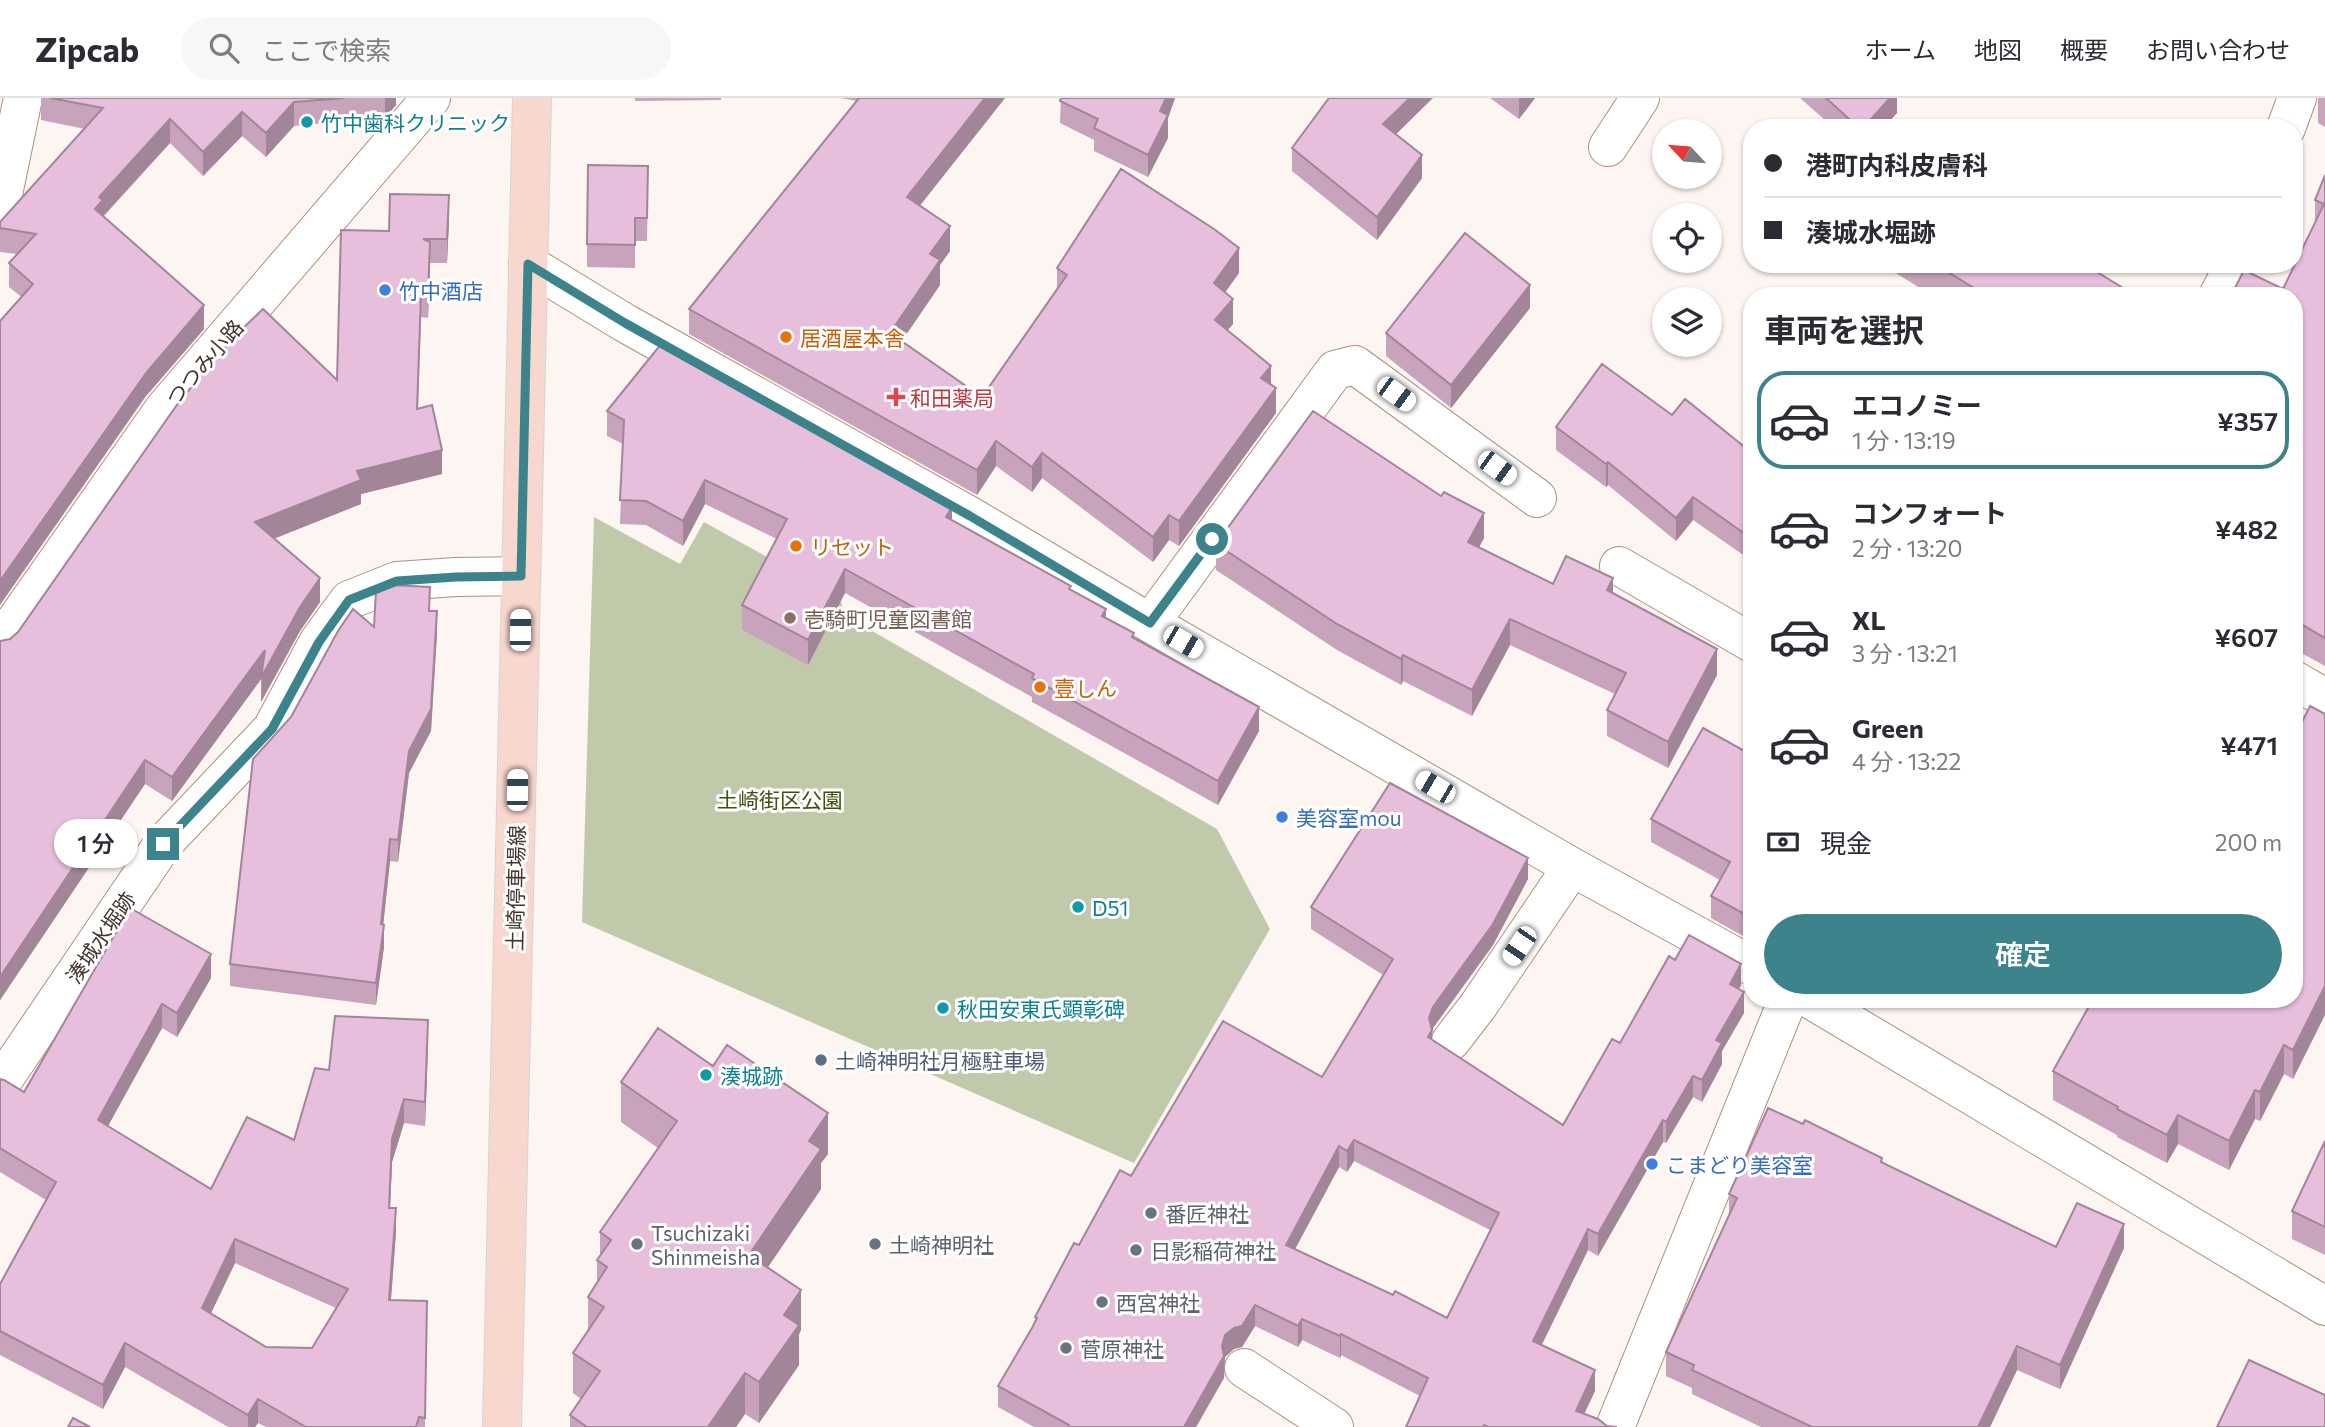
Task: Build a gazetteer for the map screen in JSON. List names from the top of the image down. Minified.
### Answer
{"streets":{"main road":["土崎停車場線"],"street":["つつみ小路","湊城水堀跡"]},"crossings":[["土崎停車場線","湊城水堀跡"]],"parks":["土崎街区公園"],"places":{"other":["竹中歯科クリニック","竹中酒店","居酒屋本舎","リセット","壱騎町児童図書館","壹しん","美容室mou","D51","秋田安東氏顕彰碑","土崎神明社月極駐車場","湊城跡","こまどり美容室","番匠神社","Tsuchizaki Shinmeisha","土崎神明社","日影稲荷神社","西宮神社","菅原神社"],"health":["和田薬局"]},"north":"top left","page":{"header":"Zipcab","search":"ここで検索","nav":["ホーム","地図","概要","お問い合わせ"],"banner":["港町内科皮膚科","湊城水堀跡"],"heading":"車両を選択","list":[{"name":"エコノミー","note":"1 分 · 13:19","value":"¥357"},{"name":"コンフォート","note":"2 分 · 13:20","value":"¥482"},{"name":"XL","note":"3 分 · 13:21","value":"¥607"},{"name":"Green","note":"4 分 · 13:22","value":"¥471"}],"pay":["現金","200 m"],"bubble":"1 分","buttons":"確定"}}
